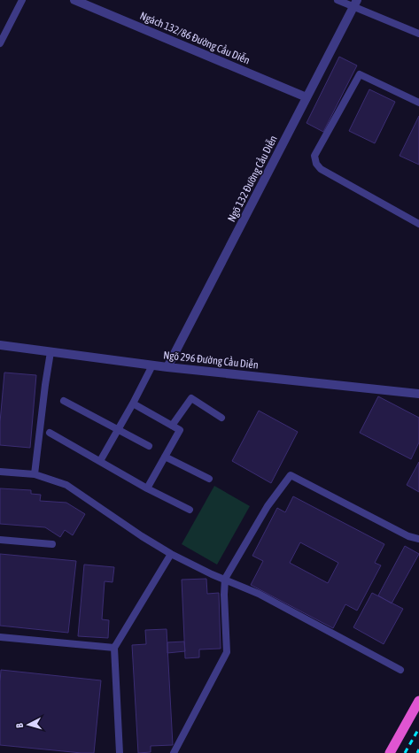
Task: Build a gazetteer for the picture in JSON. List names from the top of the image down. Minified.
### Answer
{"streets":{"street":["Ngách 132/86 Đường Cầu Diễn","Ngõ 132 Đường Cầu Diễn","Ngõ 296 Đường Cầu Diễn"]},"crossings":[["Ngách 132/86 Đường Cầu Diễn","Ngõ 132 Đường Cầu Diễn"],["Ngõ 132 Đường Cầu Diễn","Ngõ 296 Đường Cầu Diễn"]],"north":"left"}
